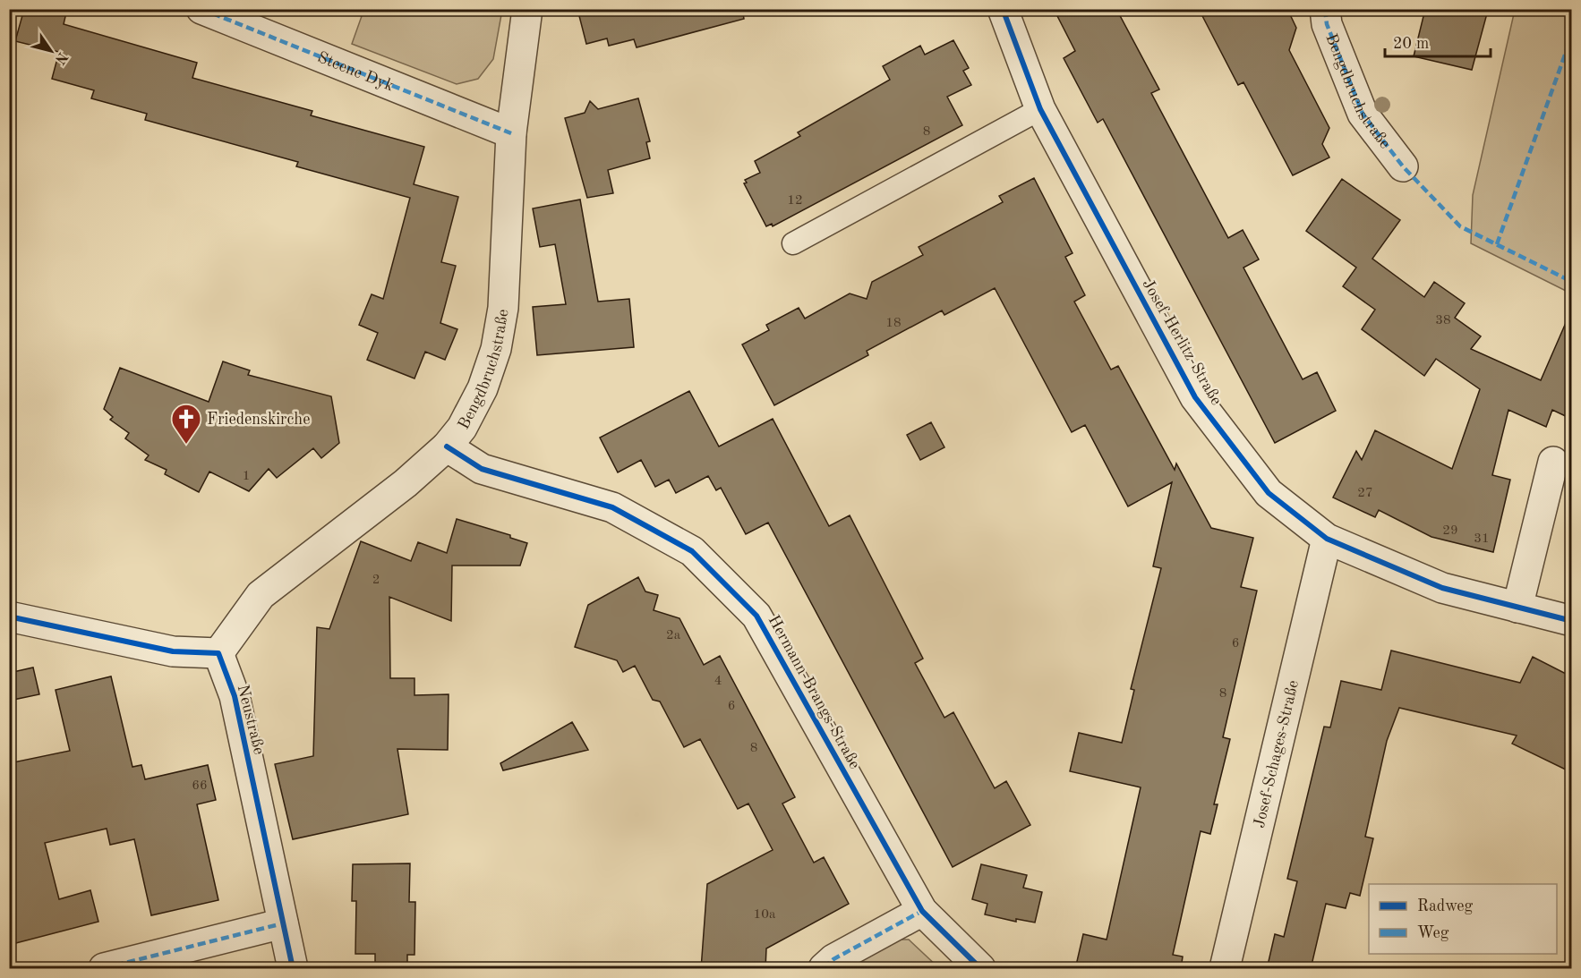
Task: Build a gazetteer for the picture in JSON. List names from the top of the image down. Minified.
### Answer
{"streets":{"street":["Steene Dyk","Bengdbruchstraße","Josef-Herlitz-Straße","Hermann-Brangs-Straße","Neustraße","Josef-Schages-Straße"]},"crossings":[["Steene Dyk","Bengdbruchstraße"],["Bengdbruchstraße","Hermann-Brangs-Straße"],["Bengdbruchstraße","Neustraße"],["Josef-Herlitz-Straße","Josef-Schages-Straße"]],"places":{"church":["Friedenskirche"]},"house_numbers":["8","12","38","18","1","27","29","31","2","2a","6","4","8","6","8","66","10a"],"legend":["Radweg","Weg"],"scale_bar":"20 m","north":"bottom right"}
